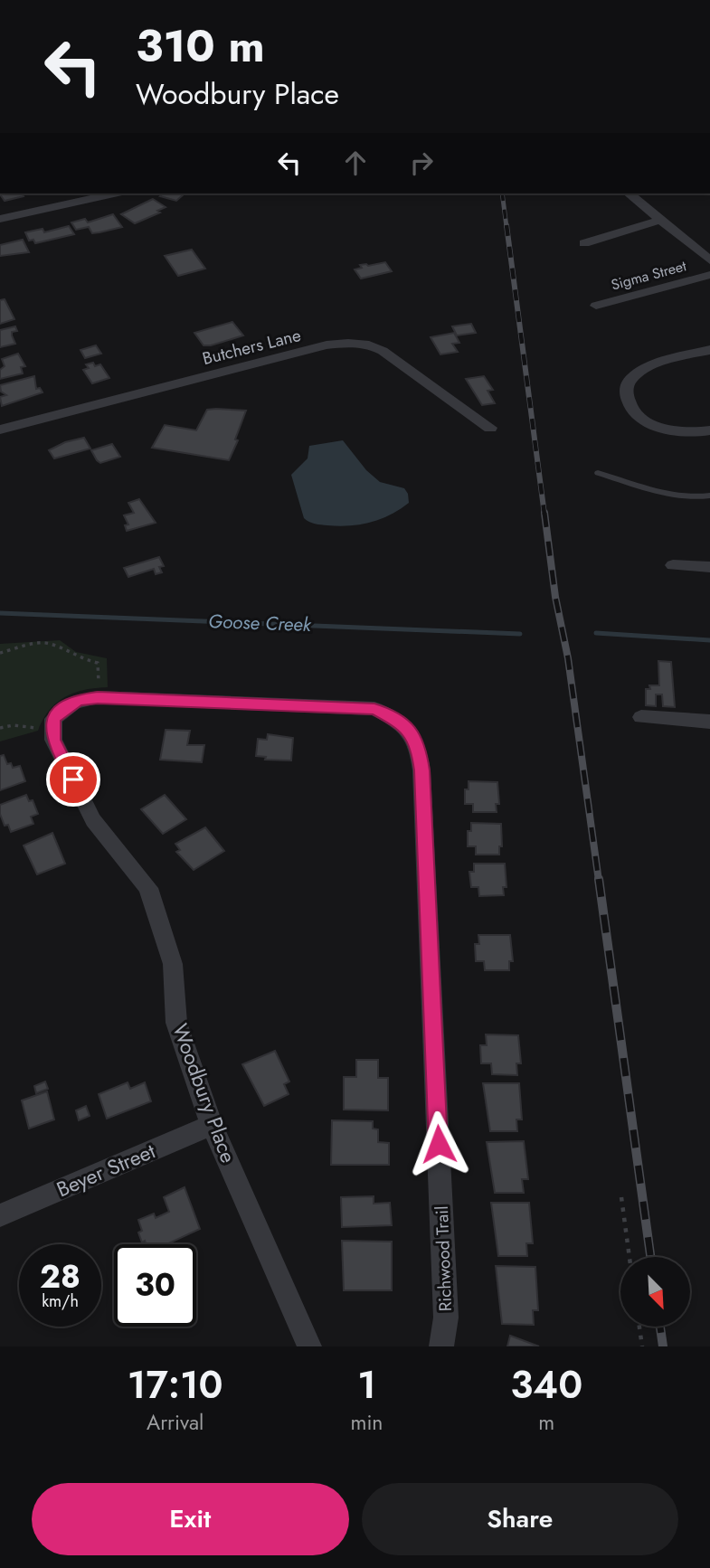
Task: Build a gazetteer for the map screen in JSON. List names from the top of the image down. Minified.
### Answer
{"streets":{"street":["Sigma Street","Butchers Lane","Woodbury Place","Beyer Street","Richwood Trail"]},"crossings":[["Woodbury Place","Beyer Street"],["Woodbury Place","Richwood Trail"]],"water":["Goose Creek"],"north":"bottom right","page":{"turn":["310 m","Woodbury Place"],"speed":"28 km/h","limit":"30","eta":["17:10","Arrival","1","min","340","m"],"buttons":["Exit","Share"]}}
